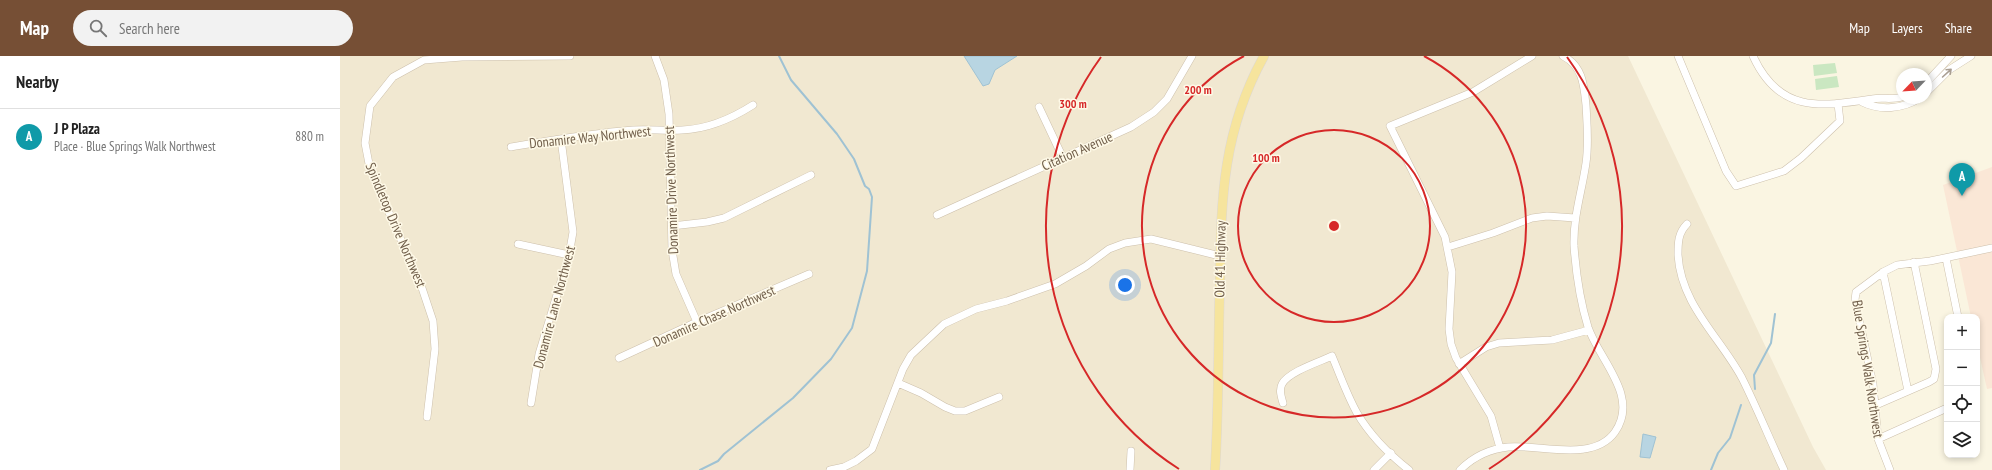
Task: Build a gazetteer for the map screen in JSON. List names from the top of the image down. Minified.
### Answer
{"streets":{"main road":["Old 41 Highway"],"street":["Donamire Way Northwest","Citation Avenue","Donamire Drive Northwest","Spindletop Drive Northwest","Donamire Lane Northwest","Donamire Chase Northwest","Blue Springs Walk Northwest"]},"crossings":[["Donamire Way Northwest","Donamire Drive Northwest"],["Donamire Way Northwest","Donamire Lane Northwest"],["Donamire Drive Northwest","Donamire Chase Northwest"]],"north":"bottom left","page":{"header":"Map","search":"Search here","nav":["Map","Layers","Share"],"heading":"Nearby","list":[{"mark":"A","name":"J P Plaza","note":"Place · Blue Springs Walk Northwest","value":"880 m"}],"pins":"A","map_buttons":["+","−"]},"rings":["200 m","300 m","100 m"]}
